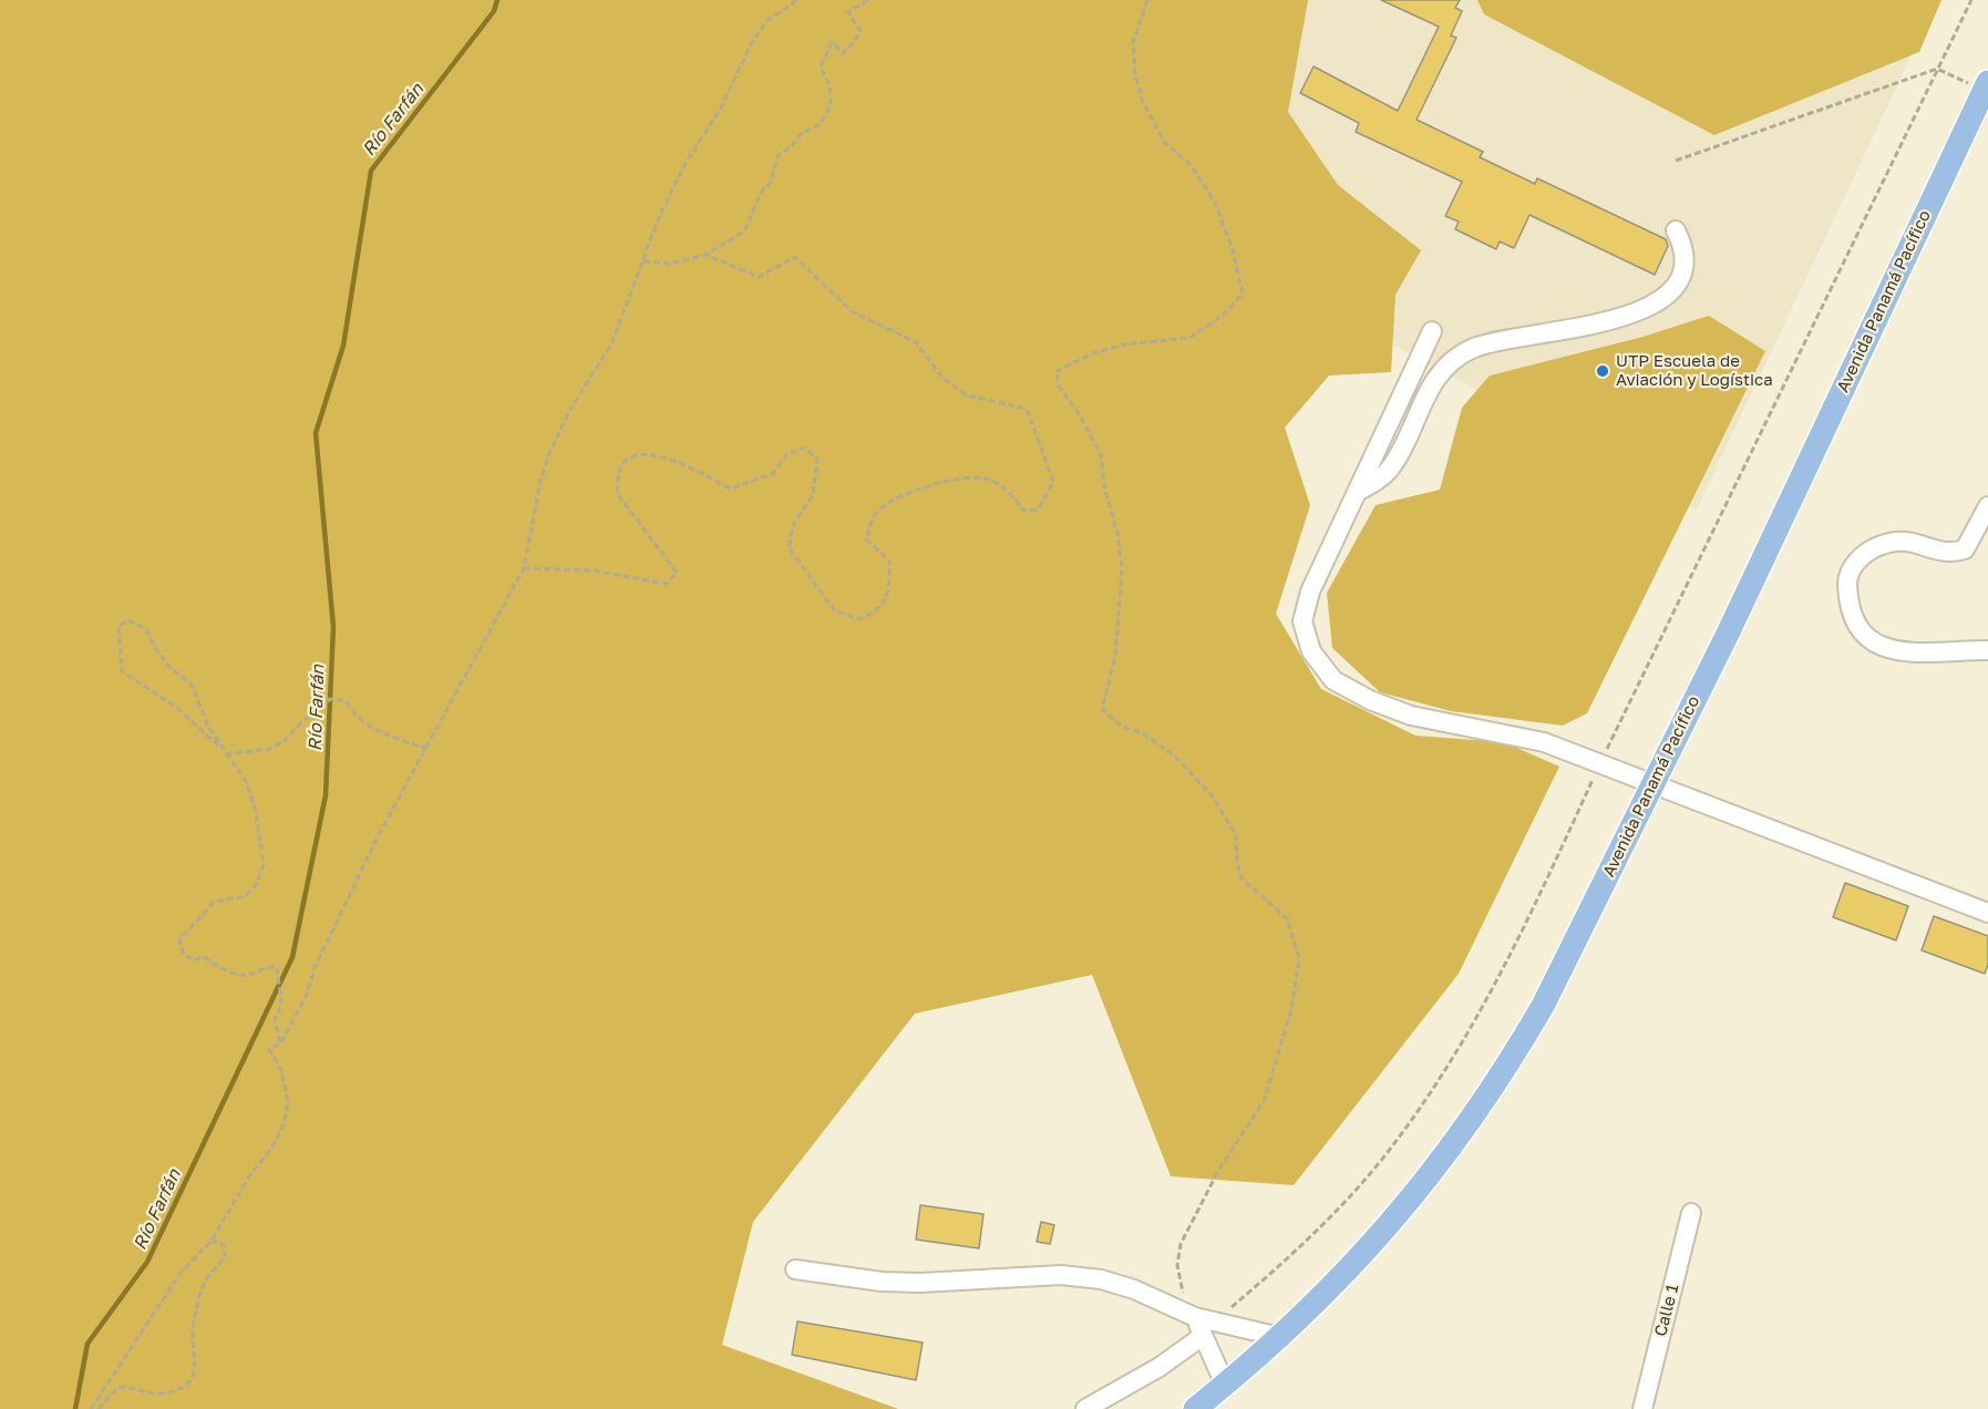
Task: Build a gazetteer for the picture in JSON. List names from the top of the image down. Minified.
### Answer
{"streets":{"main road":["Avenida Panamá Pacífico"],"street":["Calle 1"]},"water":["Río Farfán"],"places":["UTP Escuela de Aviación y Logística"]}
